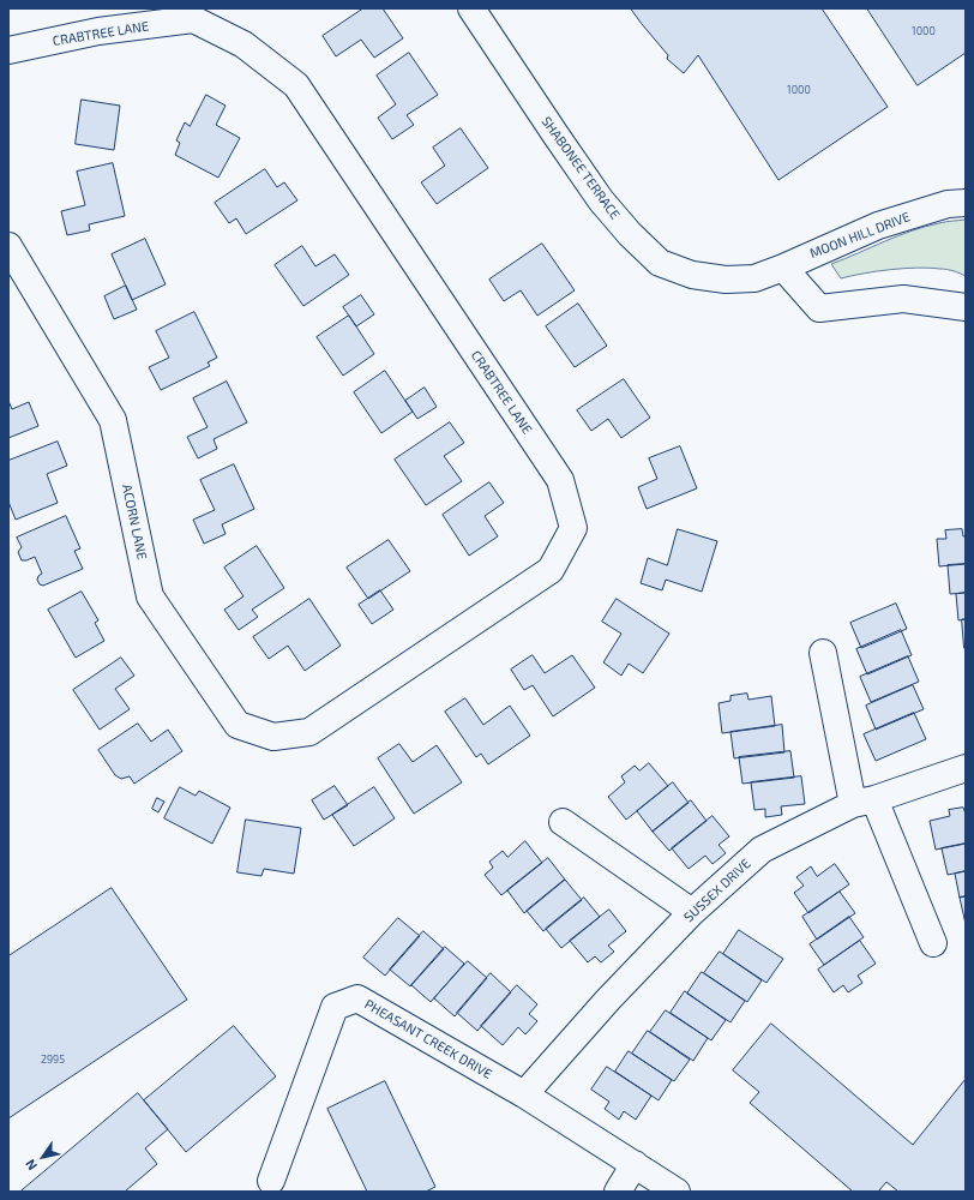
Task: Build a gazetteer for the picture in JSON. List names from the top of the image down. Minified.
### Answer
{"streets":{"street":["CRABTREE LANE","SHABONEE TERRACE","MOON HILL DRIVE","ACORN LANE","SUSSEX DRIVE","PHEASANT CREEK DRIVE"]},"crossings":[["CRABTREE LANE","ACORN LANE"],["SHABONEE TERRACE","MOON HILL DRIVE"],["SUSSEX DRIVE","PHEASANT CREEK DRIVE"]],"house_numbers":["1000","1000","2995"],"north":"bottom left"}
